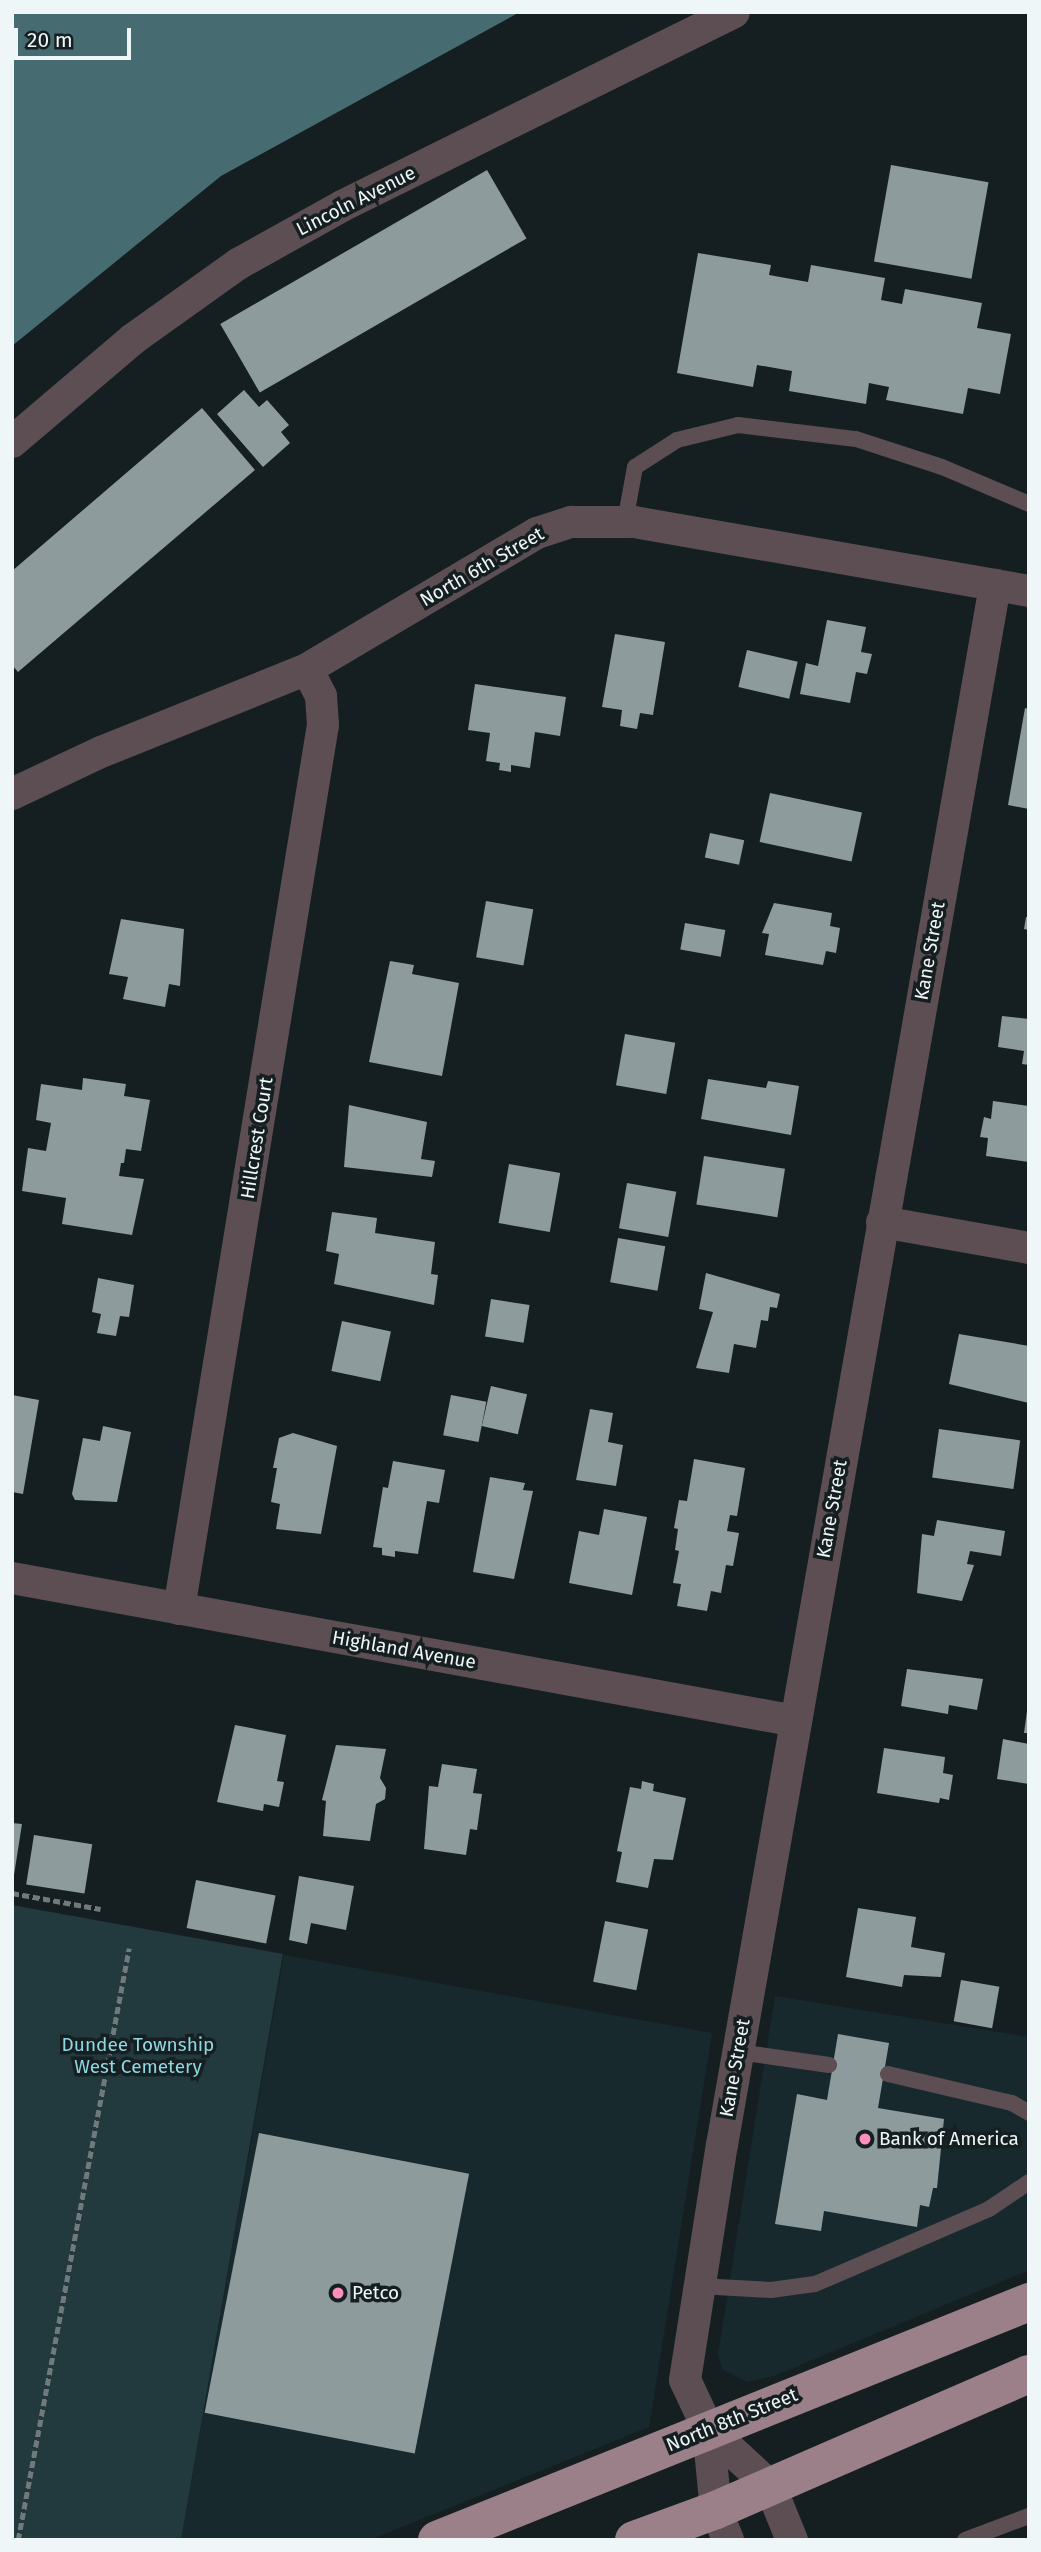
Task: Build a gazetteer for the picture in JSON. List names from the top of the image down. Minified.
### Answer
{"streets":{"main road":["North 8th Street"],"street":["Lincoln Avenue","North 6th Street","Kane Street","Hillcrest Court","Highland Avenue"]},"crossings":[["North 6th Street","Kane Street"],["North 6th Street","Hillcrest Court"],["Kane Street","Highland Avenue"],["Kane Street","North 8th Street"],["Hillcrest Court","Highland Avenue"]],"parks":["Dundee Township West Cemetery"],"places":["Bank of America","Petco"],"scale_bar":"20 m"}
